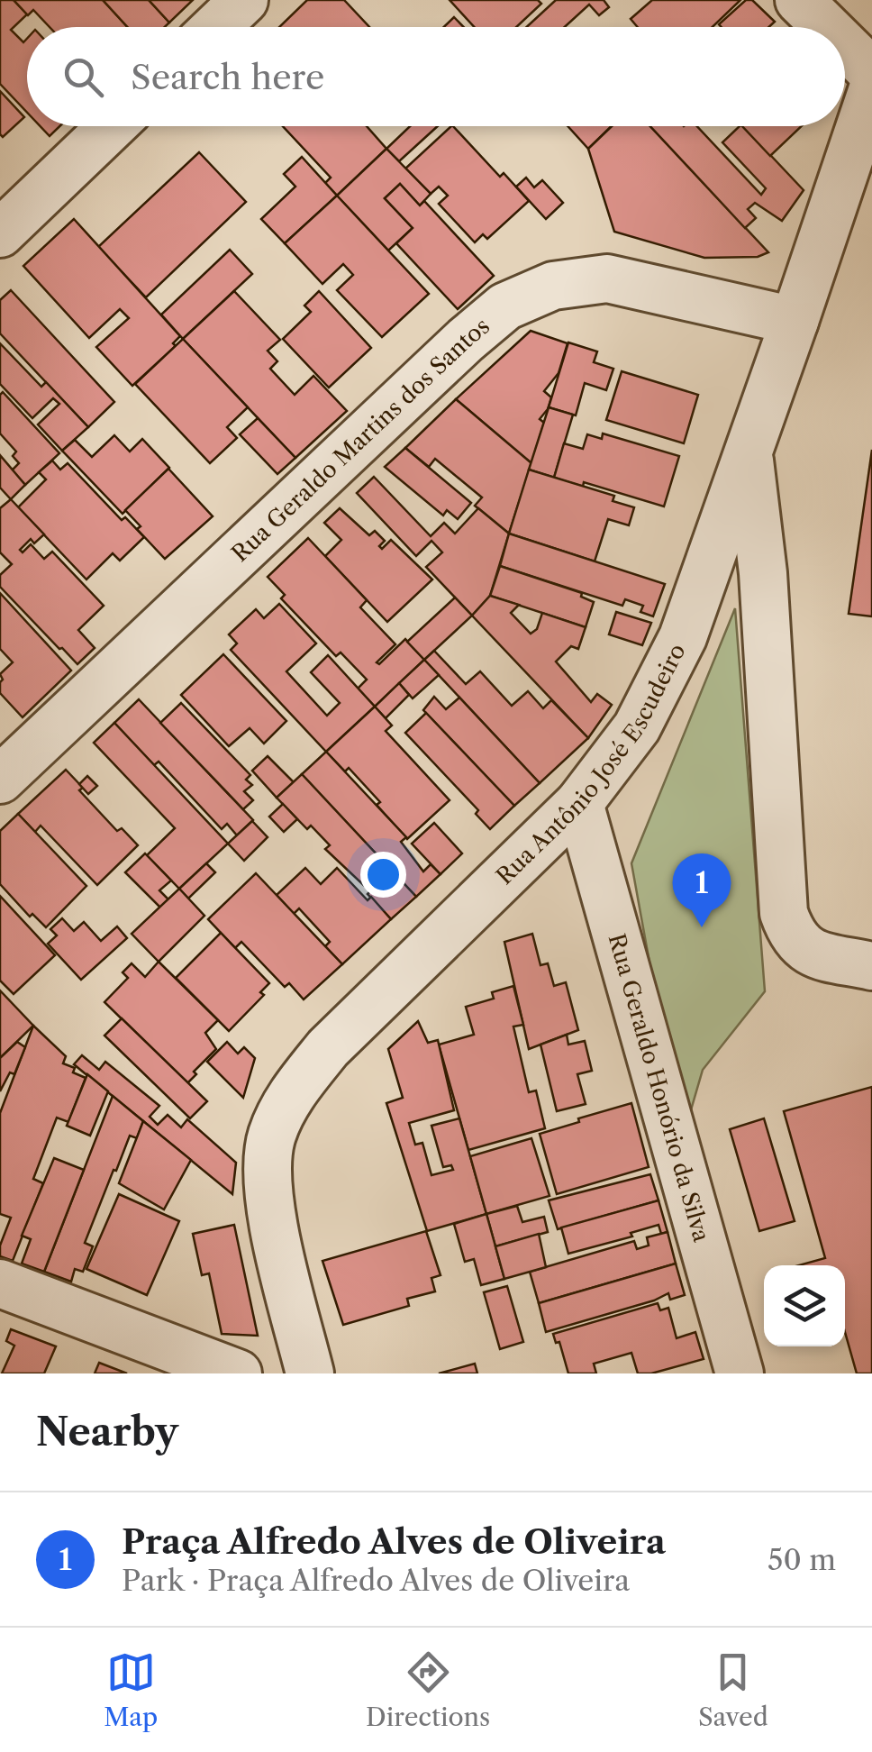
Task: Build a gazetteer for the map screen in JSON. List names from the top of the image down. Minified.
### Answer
{"streets":{"street":["Rua Geraldo Martins dos Santos","Rua Antônio José Escudeiro","Rua Geraldo Honório da Silva"]},"crossings":[["Rua Geraldo Martins dos Santos","Rua Antônio José Escudeiro"],["Rua Antônio José Escudeiro","Rua Geraldo Honório da Silva"]],"page":{"search":"Search here","pins":"1","heading":"Nearby","list":[{"mark":"1","name":"Praça Alfredo Alves de Oliveira","note":"Park · Praça Alfredo Alves de Oliveira","value":"50 m"}],"nav":["Map","Directions","Saved"]}}
